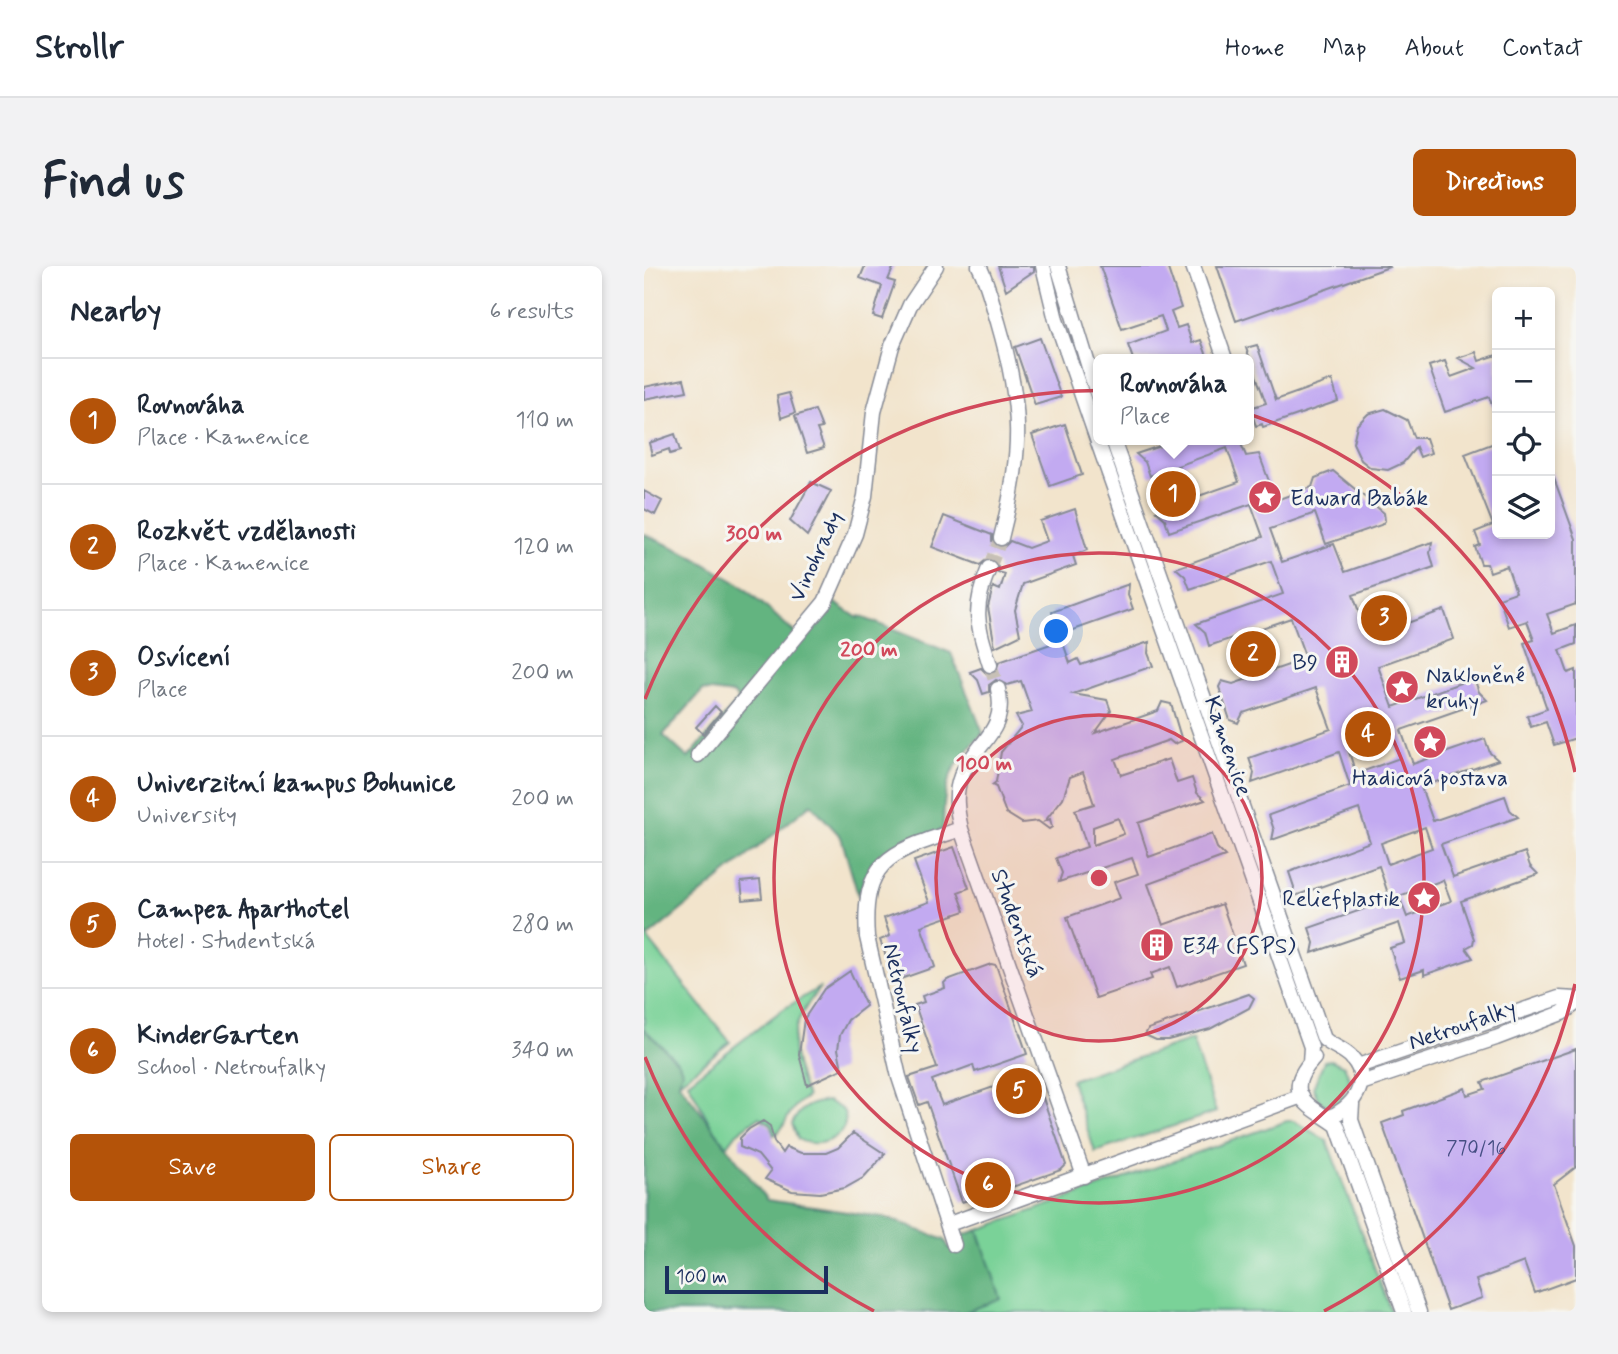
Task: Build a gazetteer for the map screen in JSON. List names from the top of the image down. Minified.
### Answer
{"streets":{"street":["Vinohrady","Kamenice","Studentská","Netroufalky"]},"crossings":[["Kamenice","Netroufalky"],["Studentská","Netroufalky"]],"places":{"place":["Edward Babák","Nakloněné kruhy","Hadicová postava","Reliefplastik"],"building":["B9","E34 (FSPS)"]},"house_numbers":["770/16"],"scale_bar":"100 m","page":{"header":"Strollr","nav":["Home","Map","About","Contact"],"buttons":["Directions",["Save","Share"]],"title":"Find us","heading":["Nearby","6 results"],"map_buttons":["+","−"],"popup":["Rovnováha","Place"],"list":[{"mark":"1","name":"Rovnováha","note":"Place · Kamenice","value":"110 m"},{"mark":"2","name":"Rozkvět vzdělanosti","note":"Place · Kamenice","value":"120 m"},{"mark":"3","name":"Osvícení","note":"Place","value":"200 m"},{"mark":"4","name":"Univerzitní kampus Bohunice","note":"University","value":"200 m"},{"mark":"5","name":"Campea Aparthotel","note":"Hotel · Studentská","value":"280 m"},{"mark":"6","name":"KinderGarten","note":"School · Netroufalky","value":"340 m"}],"pins":["1","3","2","4","5","6"],"scale":"100 m"},"rings":["300 m","200 m","100 m"]}
